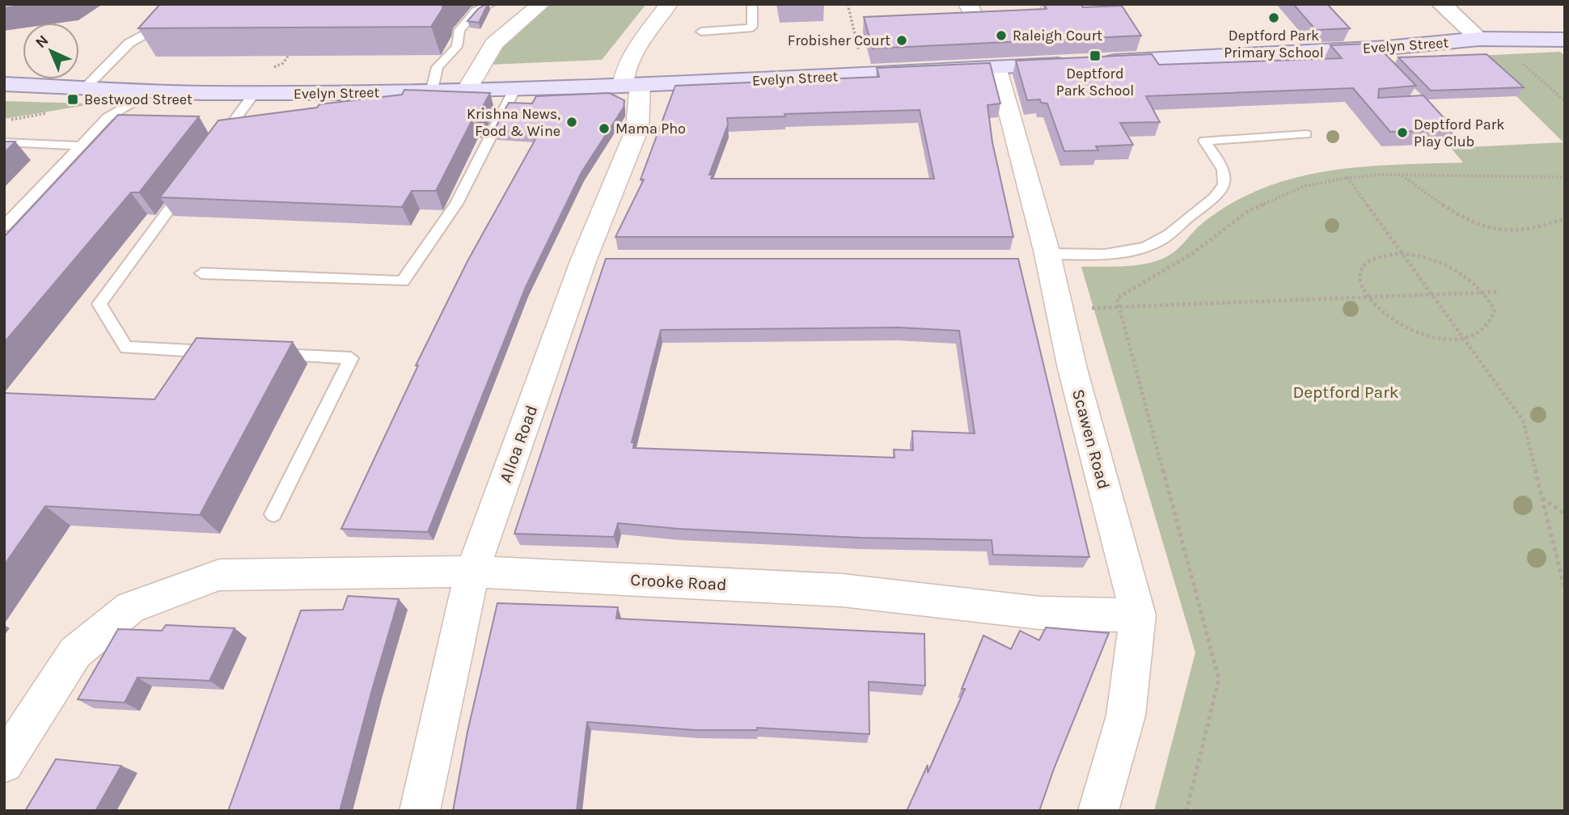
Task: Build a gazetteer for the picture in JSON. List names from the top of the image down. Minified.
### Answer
{"streets":{"main road":["Evelyn Street"],"street":["Scawen Road","Alloa Road","Crooke Road"]},"crossings":[["Evelyn Street","Scawen Road"],["Evelyn Street","Alloa Road"],["Scawen Road","Crooke Road"],["Alloa Road","Crooke Road"]],"parks":["Deptford Park"],"places":{"other":["Deptford Park Primary School","Raleigh Court","Frobisher Court","Krishna News, Food & Wine","Mama Pho","Deptford Park Play Club"],"transit":["Deptford Park School","Bestwood Street"]},"north":"top left"}
